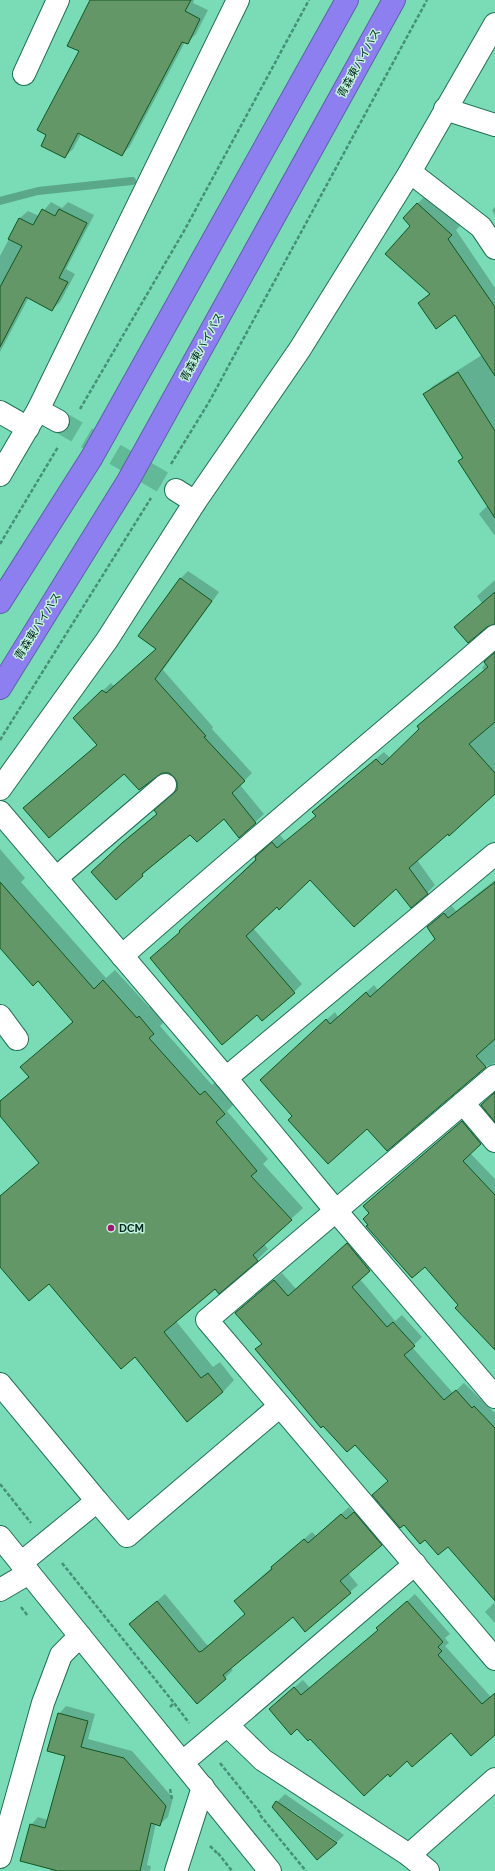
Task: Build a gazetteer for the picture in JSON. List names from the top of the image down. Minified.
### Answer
{"streets":{"highway":["青森東バイパス"]},"places":["DCM"]}
